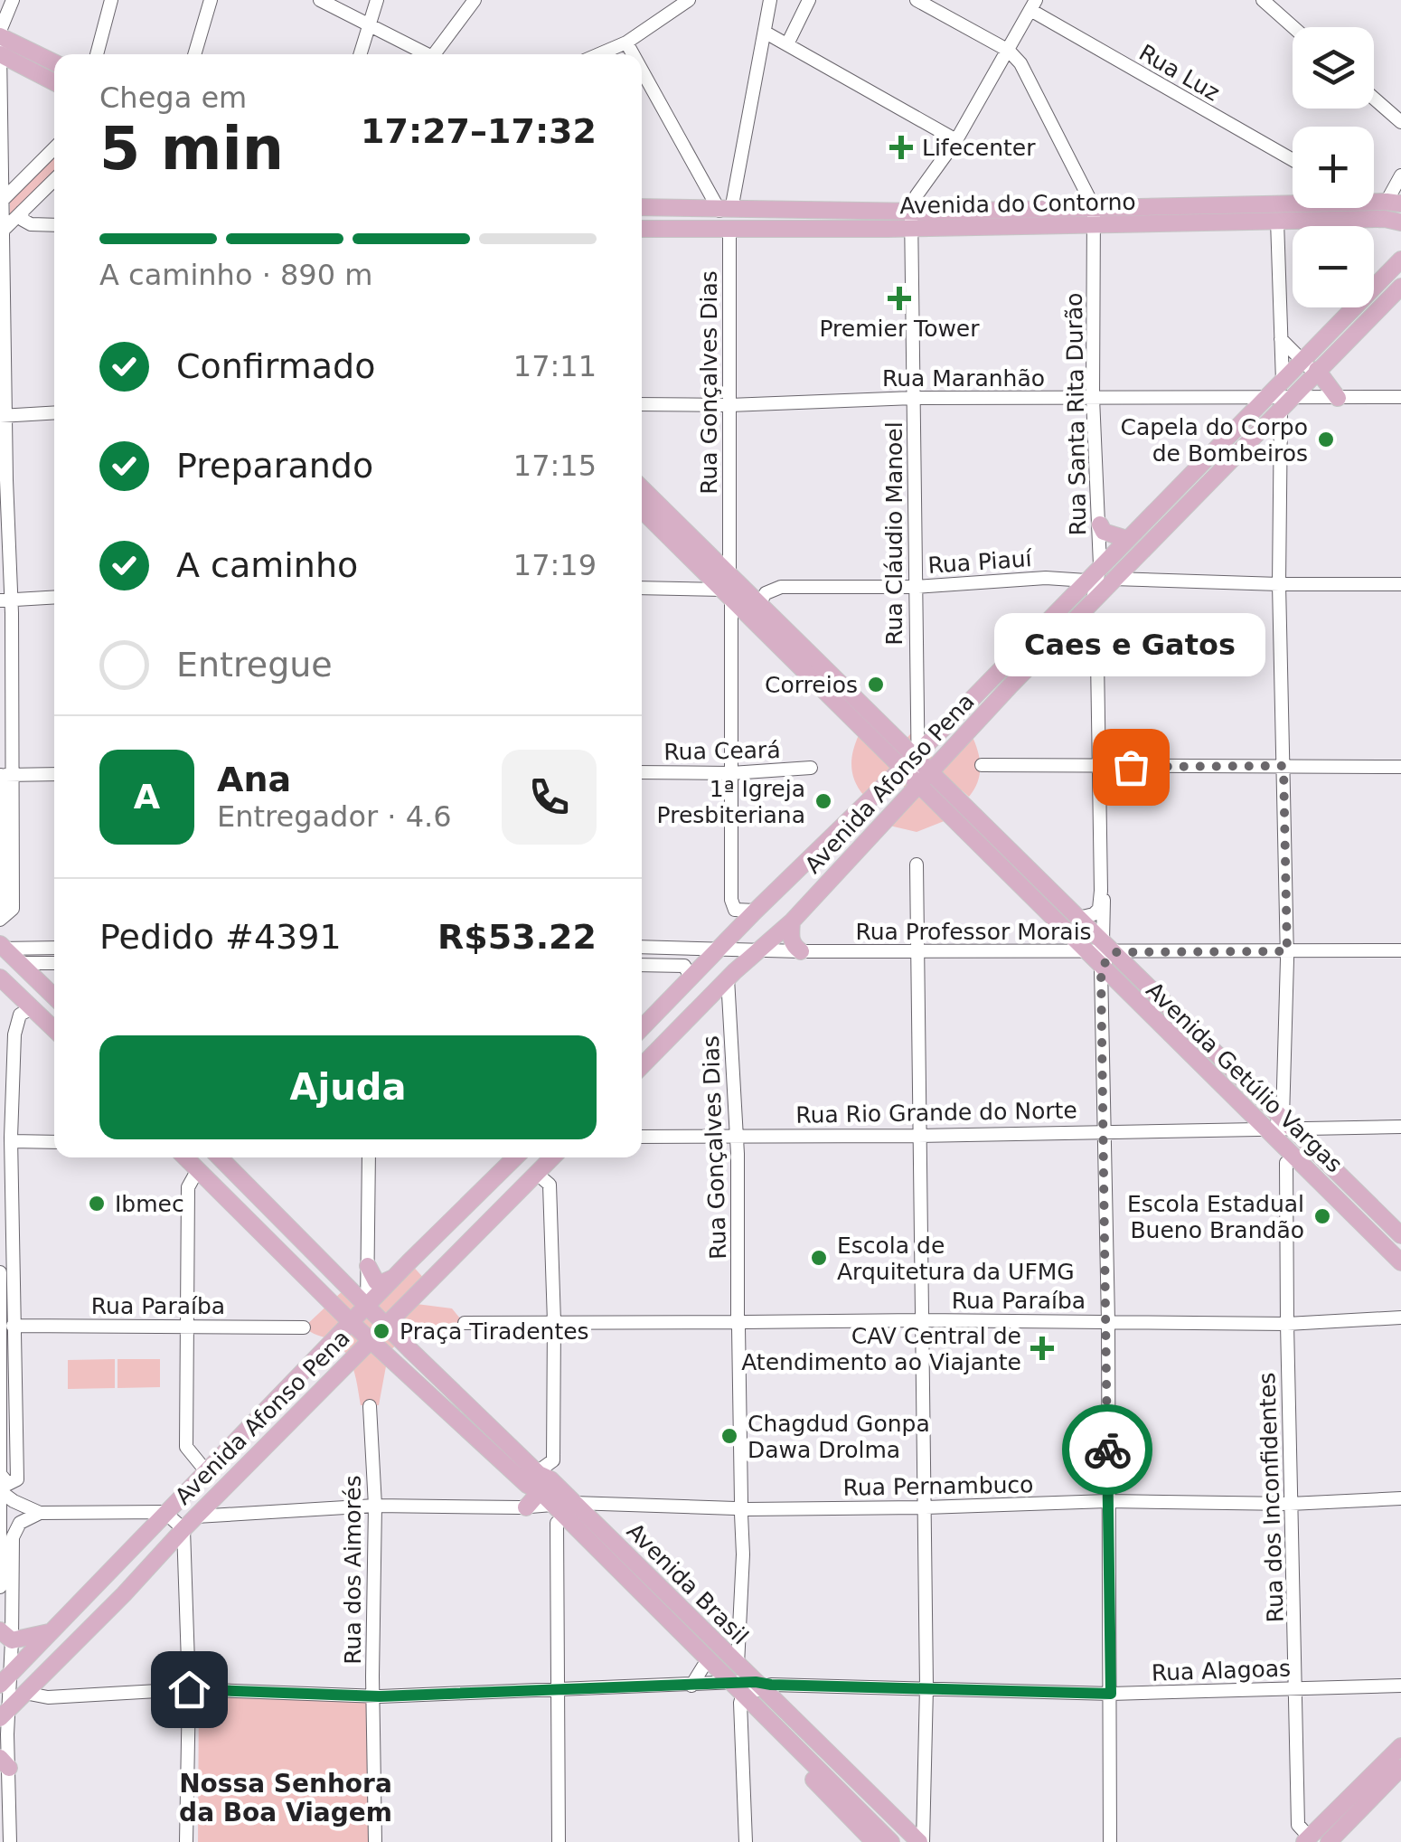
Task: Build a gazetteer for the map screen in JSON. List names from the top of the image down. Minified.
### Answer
{"streets":{"main road":["Avenida do Contorno","Avenida Afonso Pena","Avenida Getúlio Vargas","Avenida Brasil"],"street":["Rua Luz","Rua Maranhão","Rua Gonçalves Dias","Rua Santa Rita Durão","Rua Cláudio Manoel","Rua Piauí","Rua Ceará","Rua Professor Morais","Rua Rio Grande do Norte","Rua Paraíba","Rua Pernambuco","Rua dos Inconfidentes","Rua dos Aimorés","Rua Alagoas"]},"crossings":[["Avenida do Contorno","Rua Gonçalves Dias"],["Avenida do Contorno","Rua Santa Rita Durão"],["Avenida do Contorno","Rua Cláudio Manoel"],["Rua Maranhão","Rua Gonçalves Dias"],["Rua Maranhão","Rua Santa Rita Durão"],["Rua Maranhão","Rua Cláudio Manoel"],["Rua Maranhão","Avenida Afonso Pena"],["Rua Gonçalves Dias","Avenida Afonso Pena"],["Rua Gonçalves Dias","Avenida Getúlio Vargas"],["Rua Gonçalves Dias","Rua Rio Grande do Norte"],["Rua Gonçalves Dias","Rua Paraíba"],["Rua Gonçalves Dias","Rua Pernambuco"],["Rua Gonçalves Dias","Avenida Brasil"],["Rua Santa Rita Durão","Avenida Afonso Pena"],["Rua Cláudio Manoel","Rua Piauí"],["Rua Cláudio Manoel","Avenida Afonso Pena"],["Rua Cláudio Manoel","Avenida Getúlio Vargas"],["Rua Piauí","Avenida Afonso Pena"],["Rua Piauí","Avenida Getúlio Vargas"],["Avenida Afonso Pena","Rua Professor Morais"],["Avenida Afonso Pena","Avenida Getúlio Vargas"],["Avenida Afonso Pena","Rua Pernambuco"],["Avenida Afonso Pena","Avenida Brasil"],["Avenida Afonso Pena","Rua Alagoas"],["Rua Professor Morais","Avenida Getúlio Vargas"],["Avenida Getúlio Vargas","Rua Rio Grande do Norte"],["Avenida Getúlio Vargas","Rua dos Inconfidentes"],["Rua Paraíba","Rua dos Inconfidentes"],["Rua Pernambuco","Rua dos Inconfidentes"],["Rua Pernambuco","Rua dos Aimorés"],["Rua Pernambuco","Avenida Brasil"],["Rua dos Inconfidentes","Rua Alagoas"],["Rua dos Aimorés","Rua Alagoas"],["Avenida Brasil","Rua Alagoas"]],"districts":["Nossa Senhora da Boa Viagem"],"places":{"health":["Lifecenter","Premier Tower","CAV Central de Atendimento ao Viajante"],"other":["Capela do Corpo de Bombeiros","Correios","Caes e Gatos","1ª Igreja Presbiteriana","Ibmec","Escola Estadual Bueno Brandão","Escola de Arquitetura da UFMG","Praça Tiradentes","Chagdud Gonpa Dawa Drolma"]},"page":{"map_buttons":["+","−"],"heading":["5 min","Chega em","17:27–17:32"],"panel":["Ana","Entregador · 4.6","Pedido #4391","R$53.22"],"bar":"A caminho · 890 m","list":[["Confirmado","17:11"],["Preparando","17:15"],["A caminho","17:19"],"Entregue"],"bubble":"Caes e Gatos","round":"A","buttons":"Ajuda"}}
